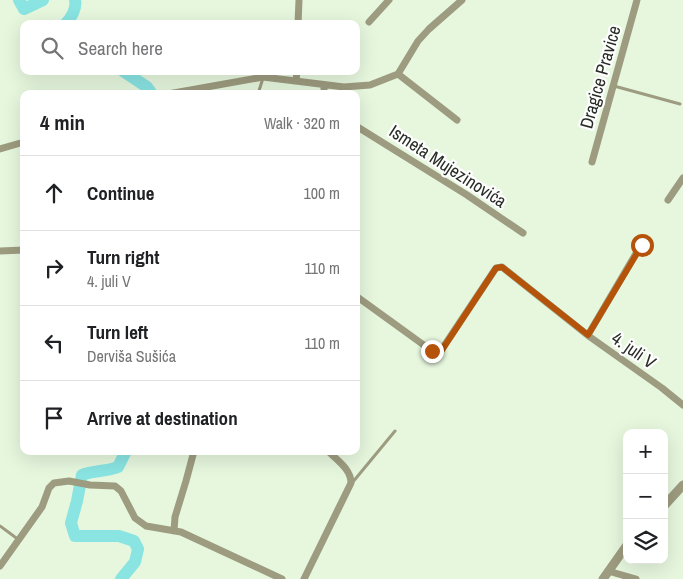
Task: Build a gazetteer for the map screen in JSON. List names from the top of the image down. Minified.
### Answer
{"streets":{"street":["Dragice Pravice","Ismeta Mujezinovića","4. juli V"]},"page":{"search":"Search here","heading":["4 min","Walk · 320 m"],"list":[["Continue","100 m"],["Turn right","4. juli V","110 m"],["Turn left","Derviša Sušića","110 m"],"Arrive at destination"],"map_buttons":["+","−"]}}
